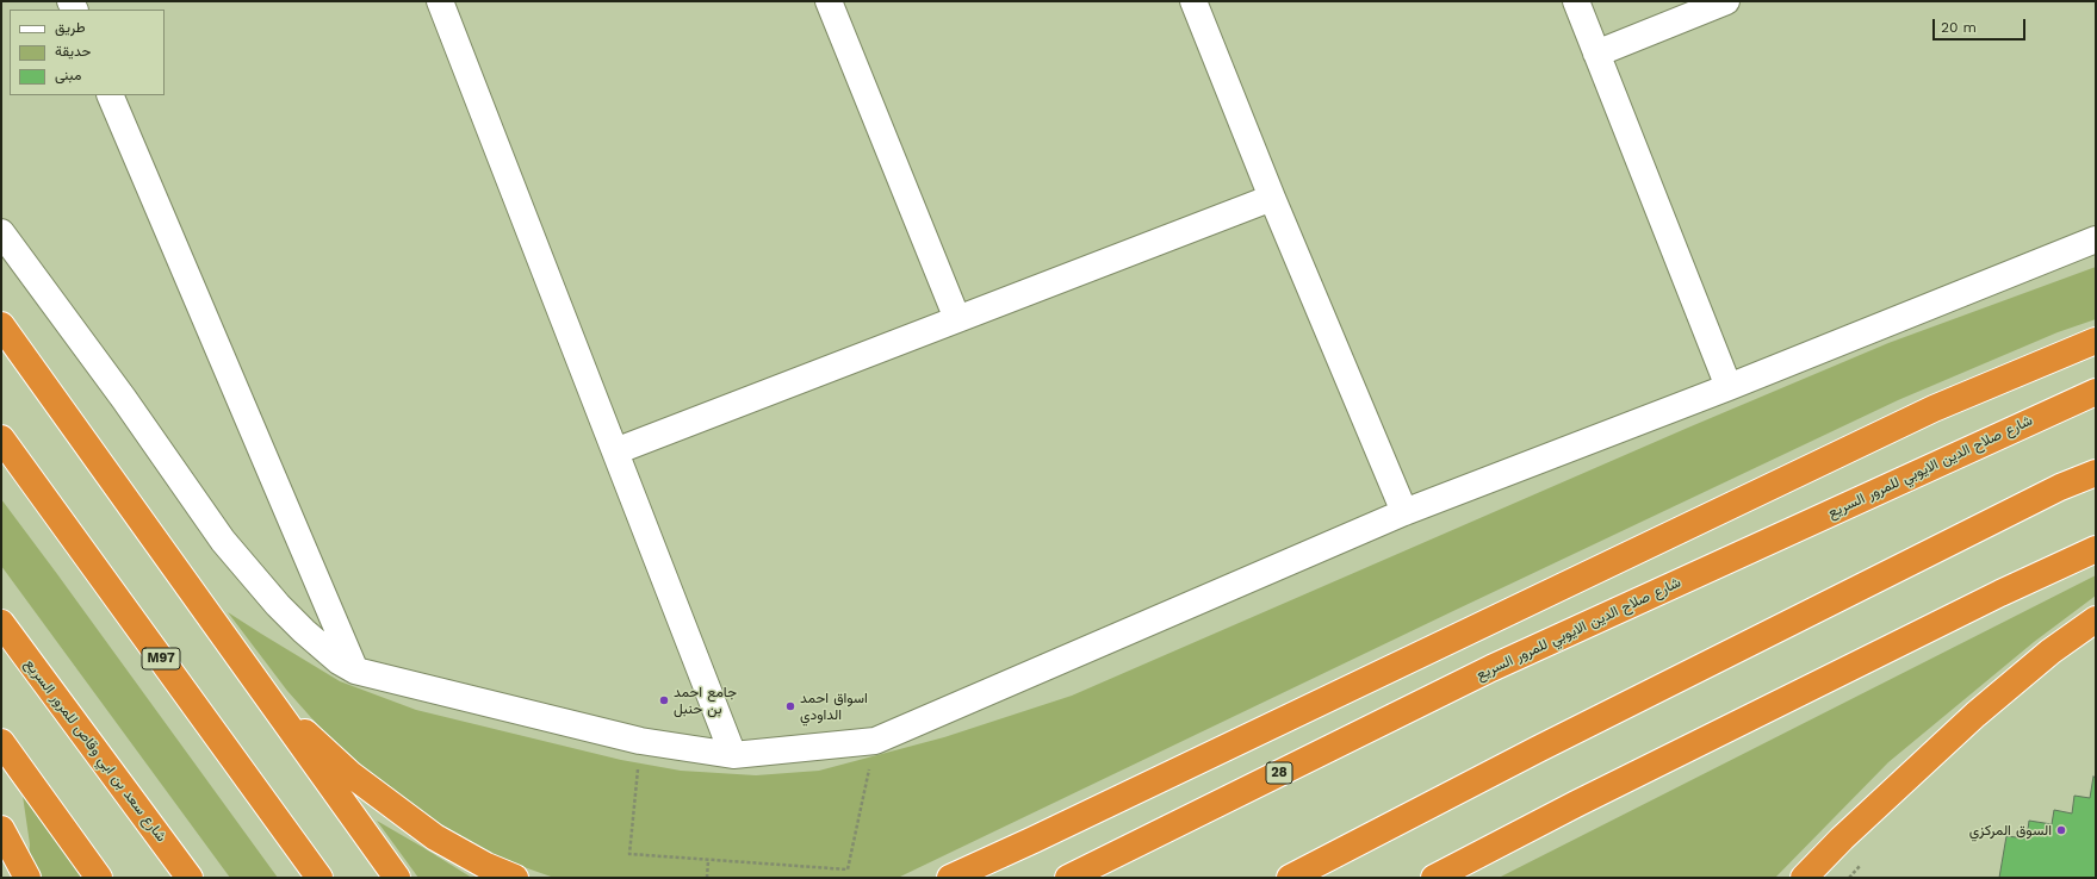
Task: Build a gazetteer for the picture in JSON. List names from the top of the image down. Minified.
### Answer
{"streets":{"highway":["شارع صلاح الدين الايوبي للمرور السريع","M97","شارع سعد بن ابي وقاص للمرور السريع","28"]},"places":["جامع احمد بن حنبل","اسواق احمد الداودي","السوق المركزي"],"legend":["طريق","حديقة","مبنى"],"scale_bar":"20 m"}
